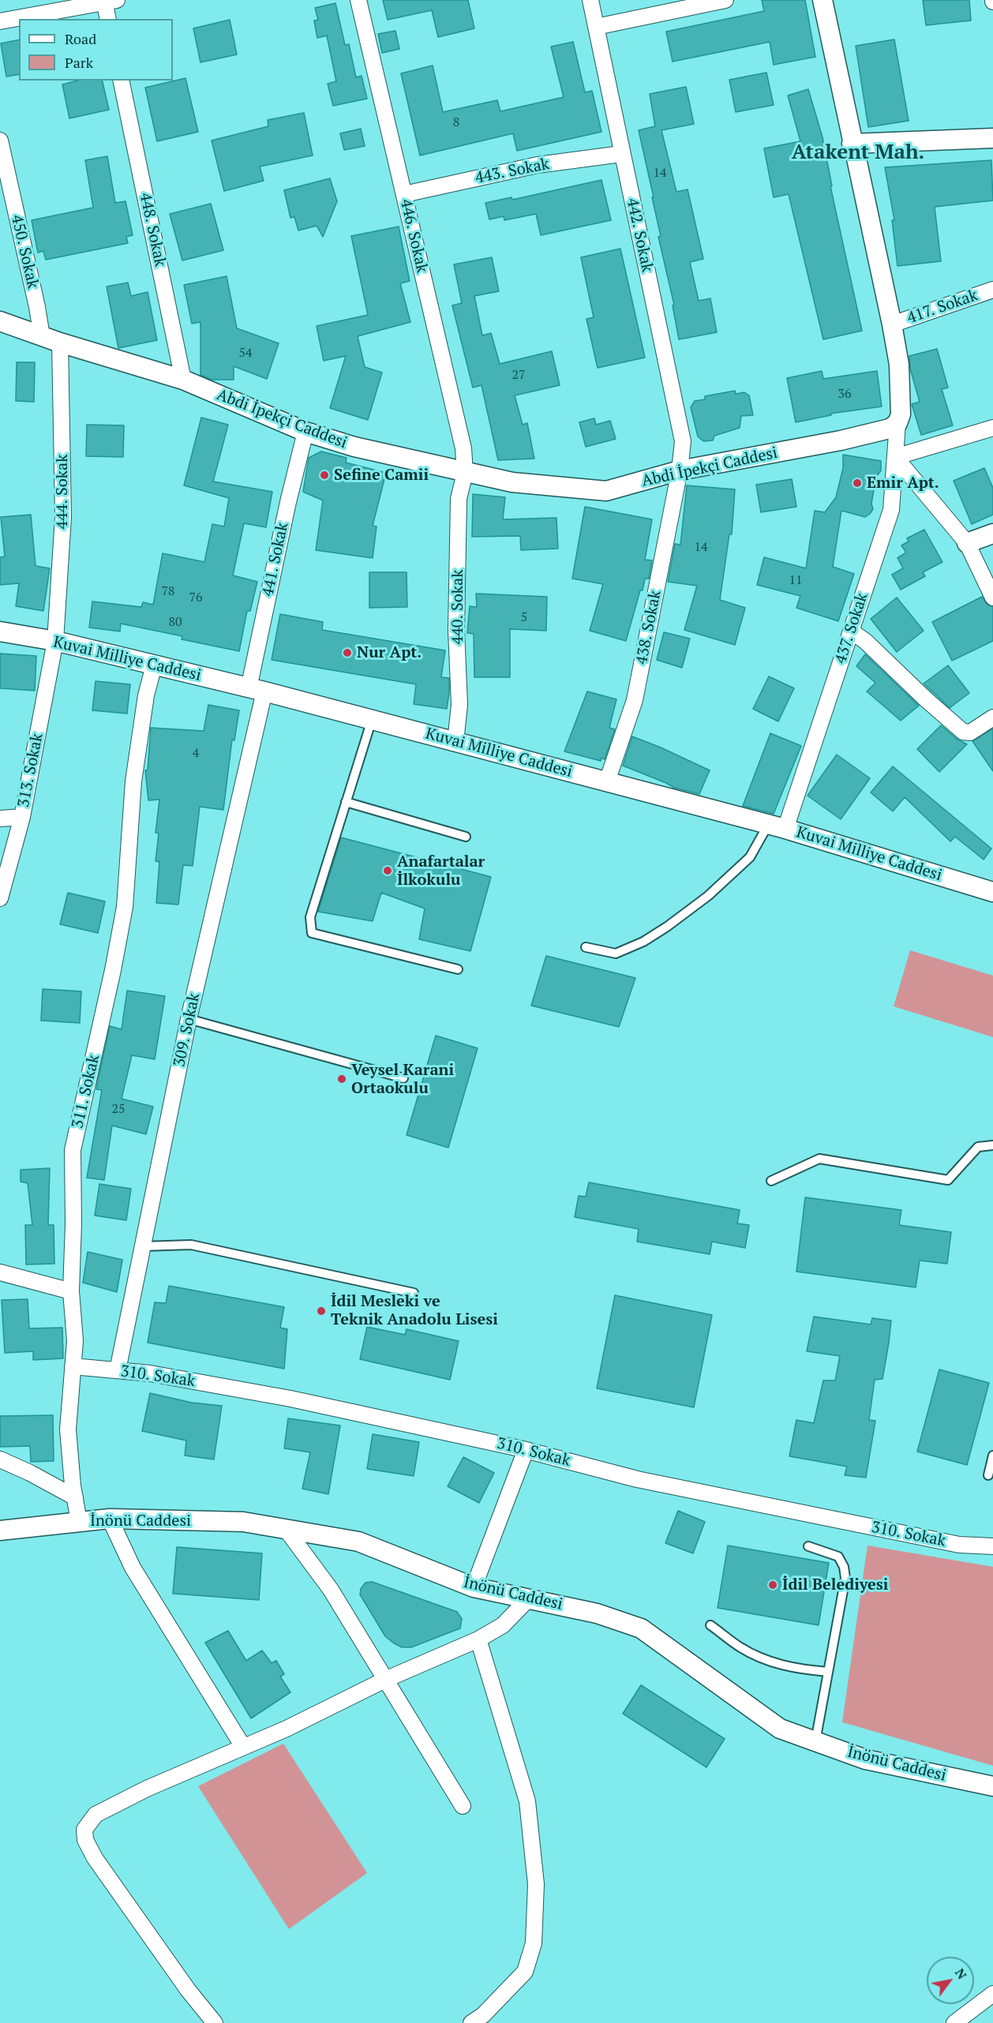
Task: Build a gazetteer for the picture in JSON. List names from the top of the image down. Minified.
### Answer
{"streets":{"street":["443. Sokak","448. Sokak","442. Sokak","446. Sokak","450. Sokak","417. Sokak","Abdi İpekçi Caddesi","444. Sokak","441. Sokak","440. Sokak","438. Sokak","437. Sokak","Kuvai Milliye Caddesi","313. Sokak","309. Sokak","311. Sokak","310. Sokak","İnönü Caddesi"]},"crossings":[["443. Sokak","442. Sokak"],["443. Sokak","446. Sokak"],["448. Sokak","Abdi İpekçi Caddesi"],["442. Sokak","Abdi İpekçi Caddesi"],["442. Sokak","438. Sokak"],["446. Sokak","Abdi İpekçi Caddesi"],["446. Sokak","440. Sokak"],["450. Sokak","Abdi İpekçi Caddesi"],["Abdi İpekçi Caddesi","444. Sokak"],["Abdi İpekçi Caddesi","441. Sokak"],["Abdi İpekçi Caddesi","440. Sokak"],["Abdi İpekçi Caddesi","438. Sokak"],["Abdi İpekçi Caddesi","437. Sokak"],["444. Sokak","Kuvai Milliye Caddesi"],["444. Sokak","313. Sokak"],["441. Sokak","Kuvai Milliye Caddesi"],["441. Sokak","309. Sokak"],["440. Sokak","Kuvai Milliye Caddesi"],["438. Sokak","Kuvai Milliye Caddesi"],["437. Sokak","Kuvai Milliye Caddesi"],["Kuvai Milliye Caddesi","313. Sokak"],["Kuvai Milliye Caddesi","309. Sokak"],["Kuvai Milliye Caddesi","311. Sokak"],["309. Sokak","310. Sokak"],["311. Sokak","310. Sokak"],["311. Sokak","İnönü Caddesi"]],"districts":["Atakent Mah."],"places":["Sefine Camii","Emir Apt.","Nur Apt.","Anafartalar İlkokulu","Veysel Karani Ortaokulu","İdil Mesleki ve Teknik Anadolu Lisesi","İdil Belediyesi"],"house_numbers":["8","14","54","27","36","14","11","78","76","5","80","4","25"],"legend":["Road","Park"],"north":"top right"}
